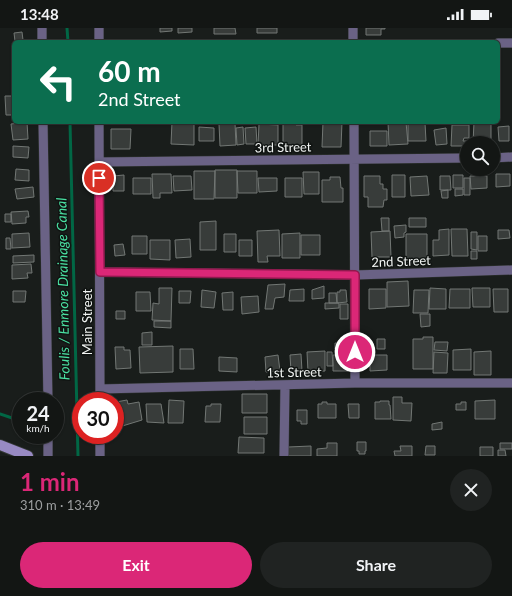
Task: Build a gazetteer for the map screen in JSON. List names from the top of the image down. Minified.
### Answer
{"streets":{"street":["3rd Street","2nd Street","Main Street","1st Street"]},"crossings":[["3rd Street","Main Street"],["2nd Street","Main Street"],["Main Street","1st Street"]],"water":["Foulis / Enmore Drainage Canal"],"page":{"status":"13:48","turn":["60 m","2nd Street"],"speed":"24 km/h","limit":"30","heading":["1 min","310 m · 13:49"],"buttons":["Exit","Share"]}}
